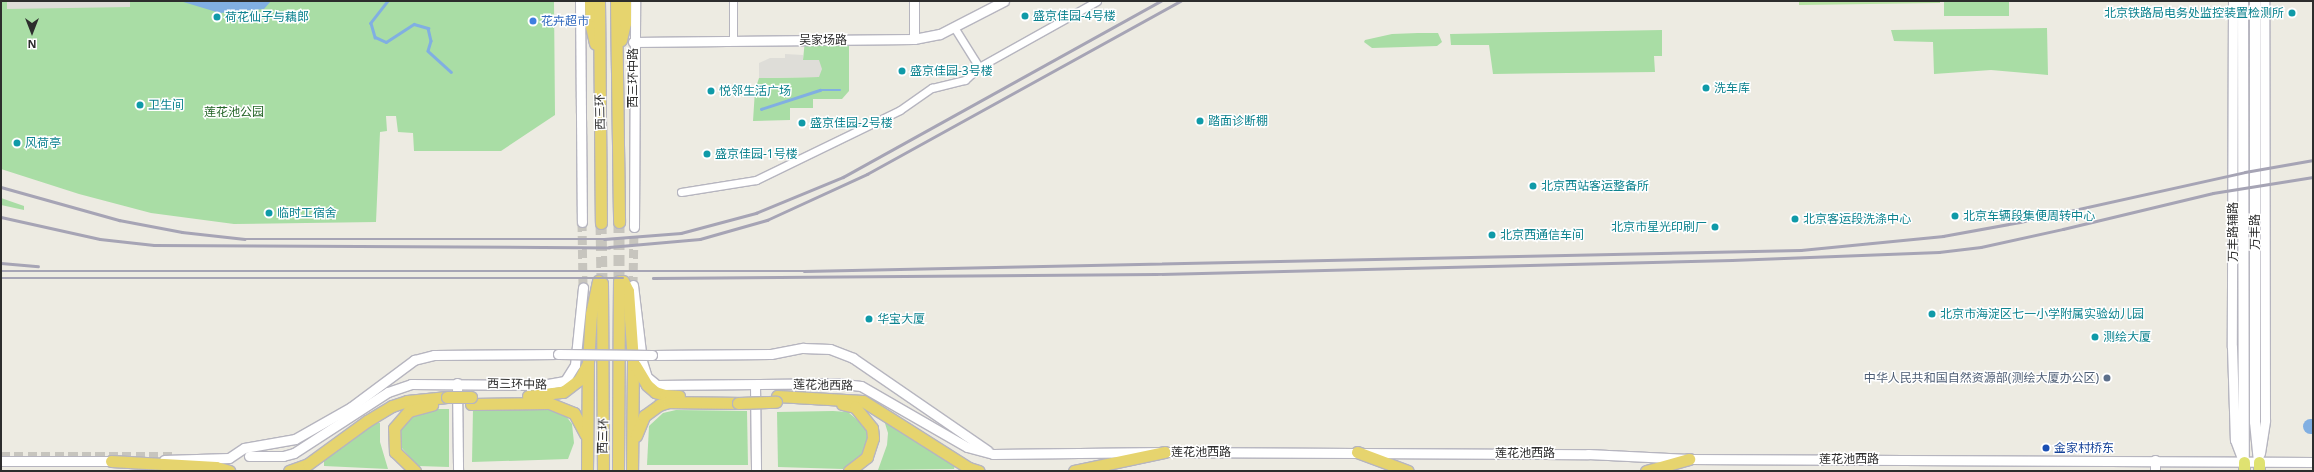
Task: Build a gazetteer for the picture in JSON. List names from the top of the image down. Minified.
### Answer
{"streets":{"highway":["西三环"],"main road":["万丰路"],"street":["吴家场路","西三环中路","万丰路辅路","莲花池西路"]},"crossings":[["吴家场路","西三环中路"],["万丰路辅路","万丰路"],["万丰路辅路","莲花池西路"],["万丰路","莲花池西路"]],"parks":["莲花池公园"],"places":["北京铁路局电务处监控装置检测所","盛京佳园-4号楼","荷花仙子与藕郎","花卉超市","盛京佳园-3号楼","洗车库","悦邻生活广场","卫生间","踏面诊断棚","盛京佳园-2号楼","风荷亭","盛京佳园-1号楼","北京西站客运整备所","临时工宿舍","北京车辆段集便周转中心","北京客运段洗涤中心","北京市星光印刷厂","北京西通信车间","北京市海淀区七一小学附属实验幼儿园","华宝大厦","测绘大厦","中华人民共和国自然资源部(测绘大厦办公区)","金家村桥东"],"north":"bottom"}
